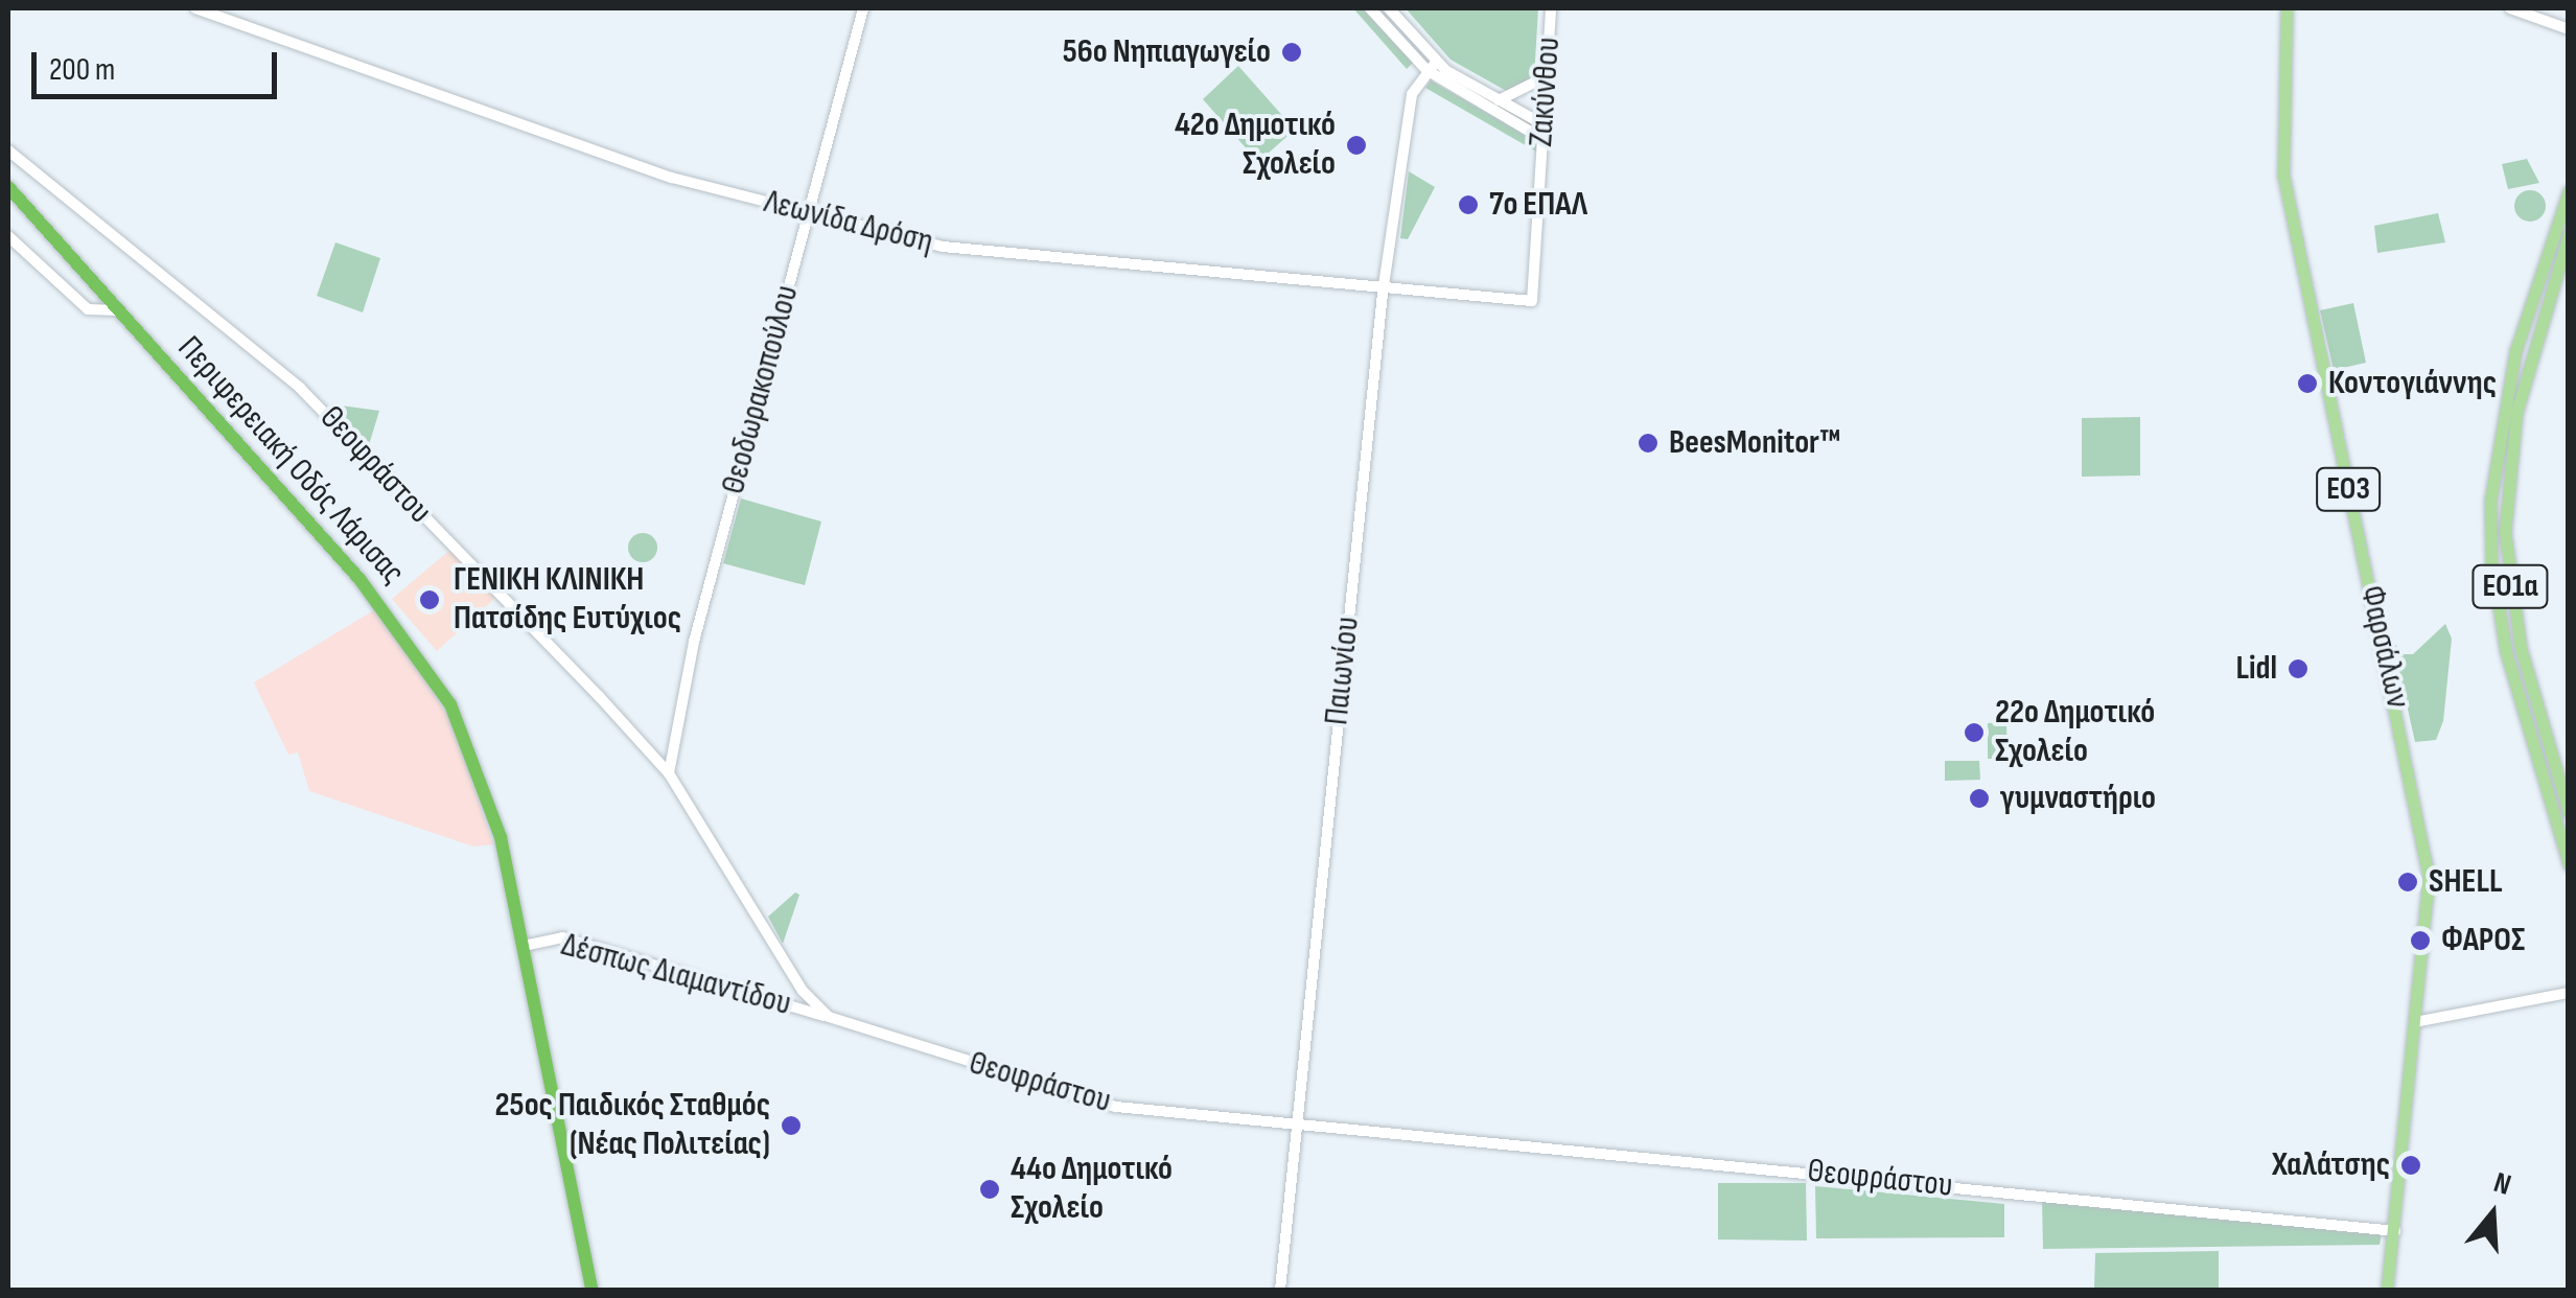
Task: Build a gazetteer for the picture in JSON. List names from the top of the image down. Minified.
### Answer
{"streets":{"highway":["Περιφερειακή Οδός Λάρισας"],"main road":["ΕΟ3","ΕΟ1α","Φαρσάλων"],"street":["Ζακύνθου","Λεωνίδα Δρόση","Θεοδωρακοπούλου","Θεοφράστου","Παιωνίου","Δέσπως Διαμαντίδου"]},"crossings":[["Ζακύνθου","Λεωνίδα Δρόση"],["Λεωνίδα Δρόση","Θεοδωρακοπούλου"],["Λεωνίδα Δρόση","Παιωνίου"],["Θεοδωρακοπούλου","Θεοφράστου"],["Περιφερειακή Οδός Λάρισας","Δέσπως Διαμαντίδου"],["Θεοφράστου","Φαρσάλων"],["Θεοφράστου","Παιωνίου"],["Θεοφράστου","Δέσπως Διαμαντίδου"]],"places":["56ο Νηπιαγωγείο","42ο Δημοτικό Σχολείο","7ο ΕΠΑΛ","Κοντογιάννης","BeesMonitor™","ΓΕΝΙΚΗ ΚΛΙΝΙΚΗ Πατσίδης Ευτύχιος","Lidl","22ο Δημοτικό Σχολείο","γυμναστήριο","SHELL","ΦΑΡΟΣ","25ος Παιδικός Σταθμός (Νέας Πολιτείας)","Χαλάτσης","44ο Δημοτικό Σχολείο"],"scale_bar":"200 m","north":"top"}
